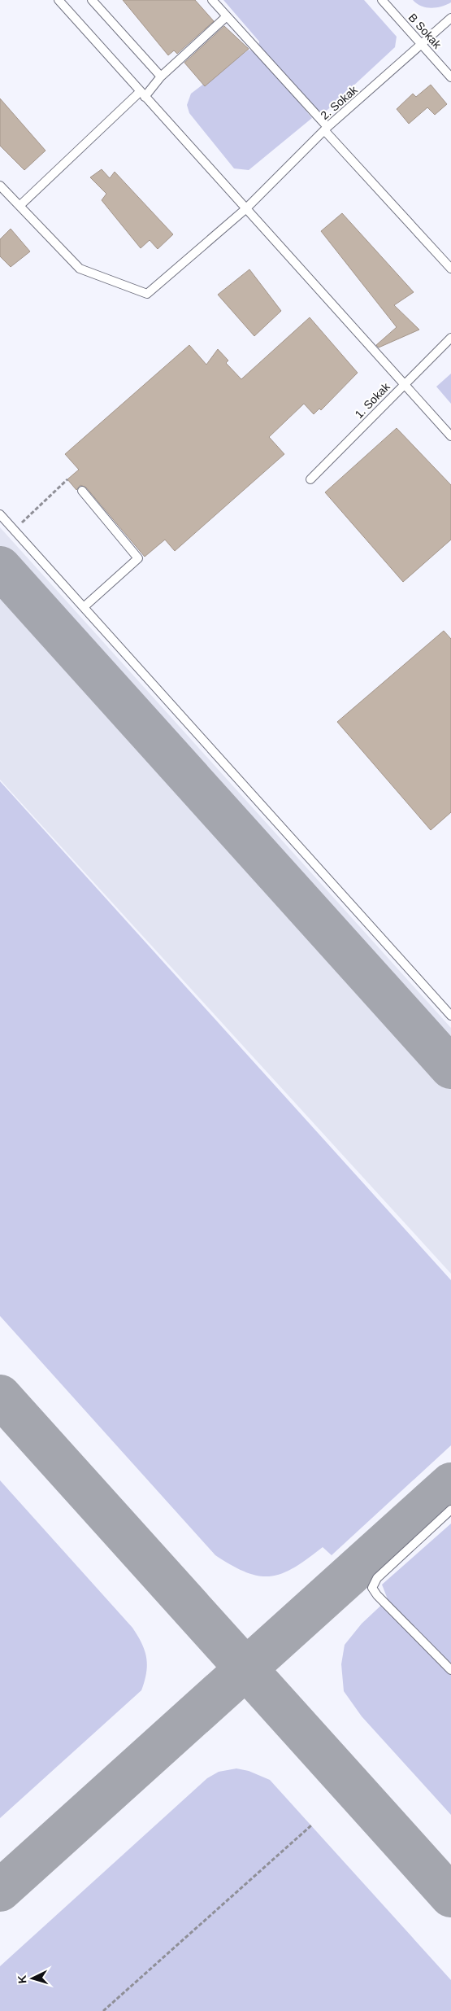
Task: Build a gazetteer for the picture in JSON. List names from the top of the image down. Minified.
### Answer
{"streets":{"lane":["B Sokak","2. Sokak","1. Sokak"]},"crossings":[["B Sokak","2. Sokak"]],"north":"left"}
